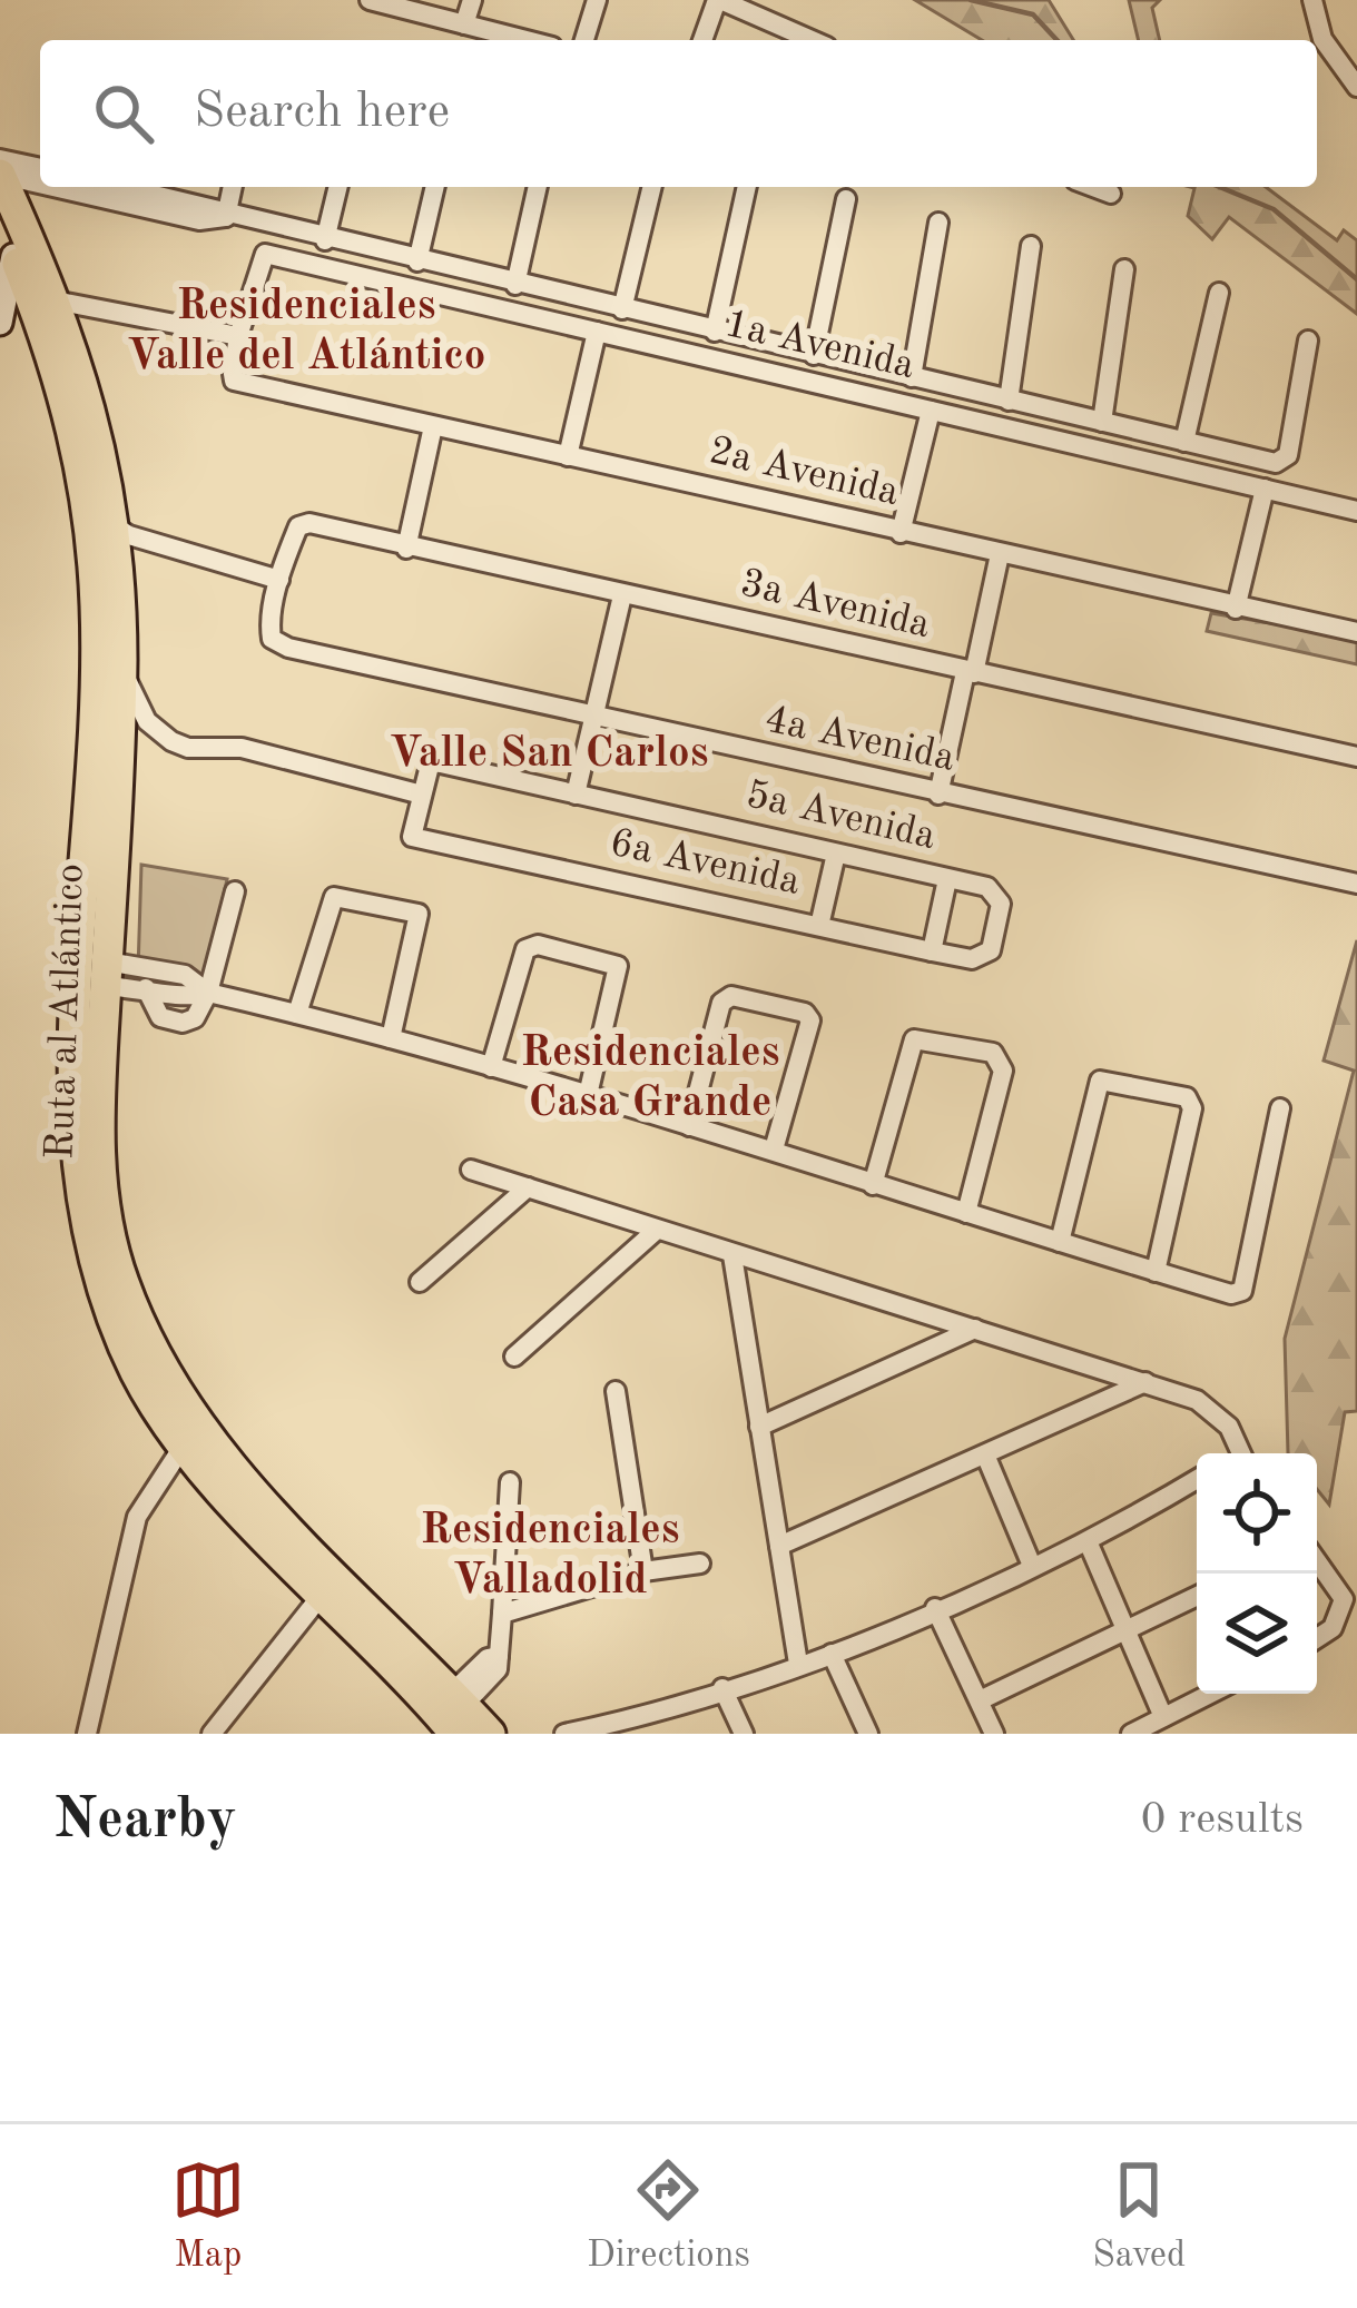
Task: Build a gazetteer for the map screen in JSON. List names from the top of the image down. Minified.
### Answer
{"streets":{"highway":["Ruta al Atlántico"],"street":["1a Avenida","2a Avenida","3a Avenida","4a Avenida","5a Avenida","6a Avenida"]},"crossings":[["1a Avenida","2a Avenida"],["3a Avenida","4a Avenida"],["5a Avenida","6a Avenida"]],"districts":["Residenciales Valle del Atlántico","Valle San Carlos","Residenciales Casa Grande","Residenciales Valladolid"],"page":{"search":"Search here","heading":["Nearby","0 results"],"nav":["Map","Directions","Saved"]}}
